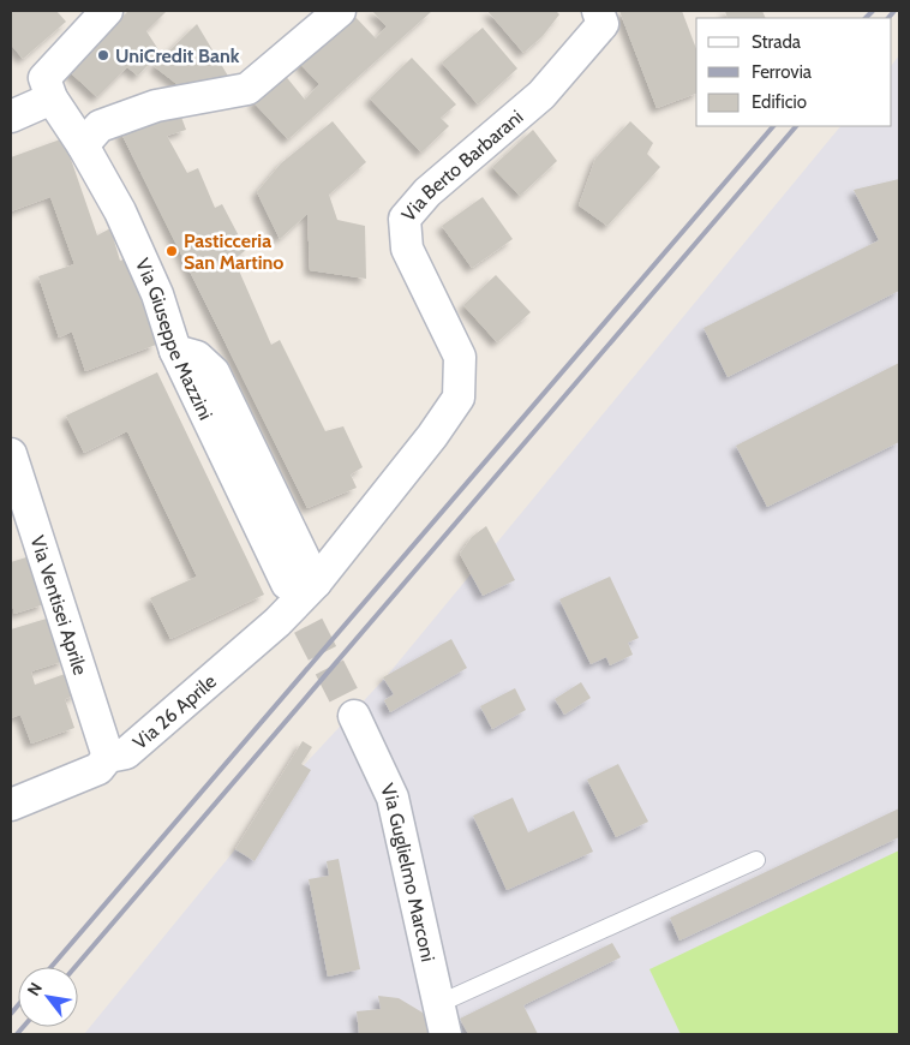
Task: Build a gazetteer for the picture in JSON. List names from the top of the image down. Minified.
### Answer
{"streets":{"street":["Via Berto Barbarani","Via Giuseppe Mazzini","Via Ventisei Aprile","Via 26 Aprile","Via Guglielmo Marconi"]},"crossings":[["Via Berto Barbarani","Via Giuseppe Mazzini"],["Via Berto Barbarani","Via 26 Aprile"],["Via Giuseppe Mazzini","Via 26 Aprile"],["Via Ventisei Aprile","Via 26 Aprile"]],"places":["UniCredit Bank","Pasticceria San Martino"],"legend":["Strada","Ferrovia","Edificio"],"north":"top left"}
